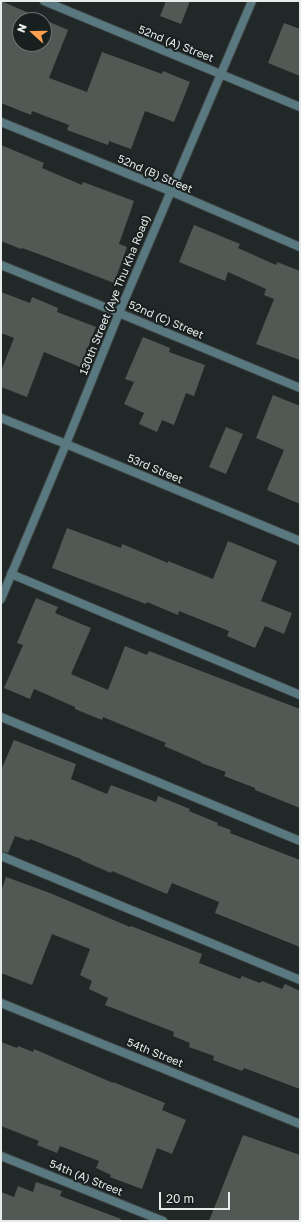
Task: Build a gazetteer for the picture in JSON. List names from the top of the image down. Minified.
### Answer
{"streets":{"street":["52nd (A) Street","52nd (B) Street","130th Street (Aye Thu Kha Road)","52nd (C) Street","53rd Street","54th Street","54th (A) Street"]},"crossings":[["52nd (A) Street","130th Street (Aye Thu Kha Road)"],["52nd (B) Street","130th Street (Aye Thu Kha Road)"],["130th Street (Aye Thu Kha Road)","52nd (C) Street"],["130th Street (Aye Thu Kha Road)","53rd Street"]],"scale_bar":"20 m","north":"left"}
